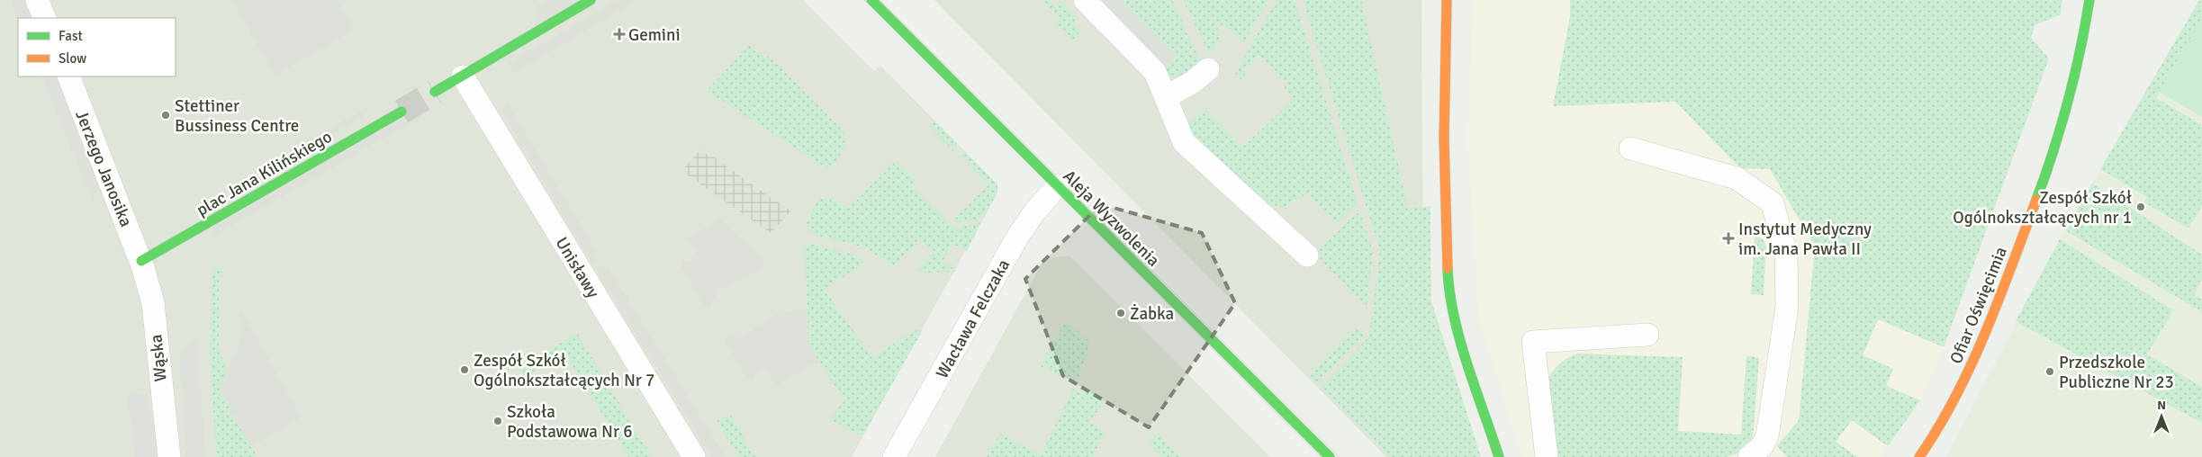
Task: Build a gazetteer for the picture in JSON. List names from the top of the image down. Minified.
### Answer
{"streets":{"street":["Jerzego Janosika","plac Jana Kilińskiego","Aleja Wyzwolenia","Unisławy","Ofiar Oświęcimia","Wacława Felczaka","Wąska"]},"crossings":[["Jerzego Janosika","plac Jana Kilińskiego"],["Jerzego Janosika","Wąska"],["plac Jana Kilińskiego","Wąska"],["Aleja Wyzwolenia","Wacława Felczaka"]],"places":{"health":["Gemini","Instytut Medyczny im. Jana Pawła II"],"other":["Stettiner Bussiness Centre","Zespół Szkół Ogólnokształcących nr 1","Żabka","Zespół Szkół Ogólnokształcących Nr 7","Przedszkole Publiczne Nr 23","Szkoła Podstawowa Nr 6"]},"legend":["Fast","Slow"],"north":"top"}
